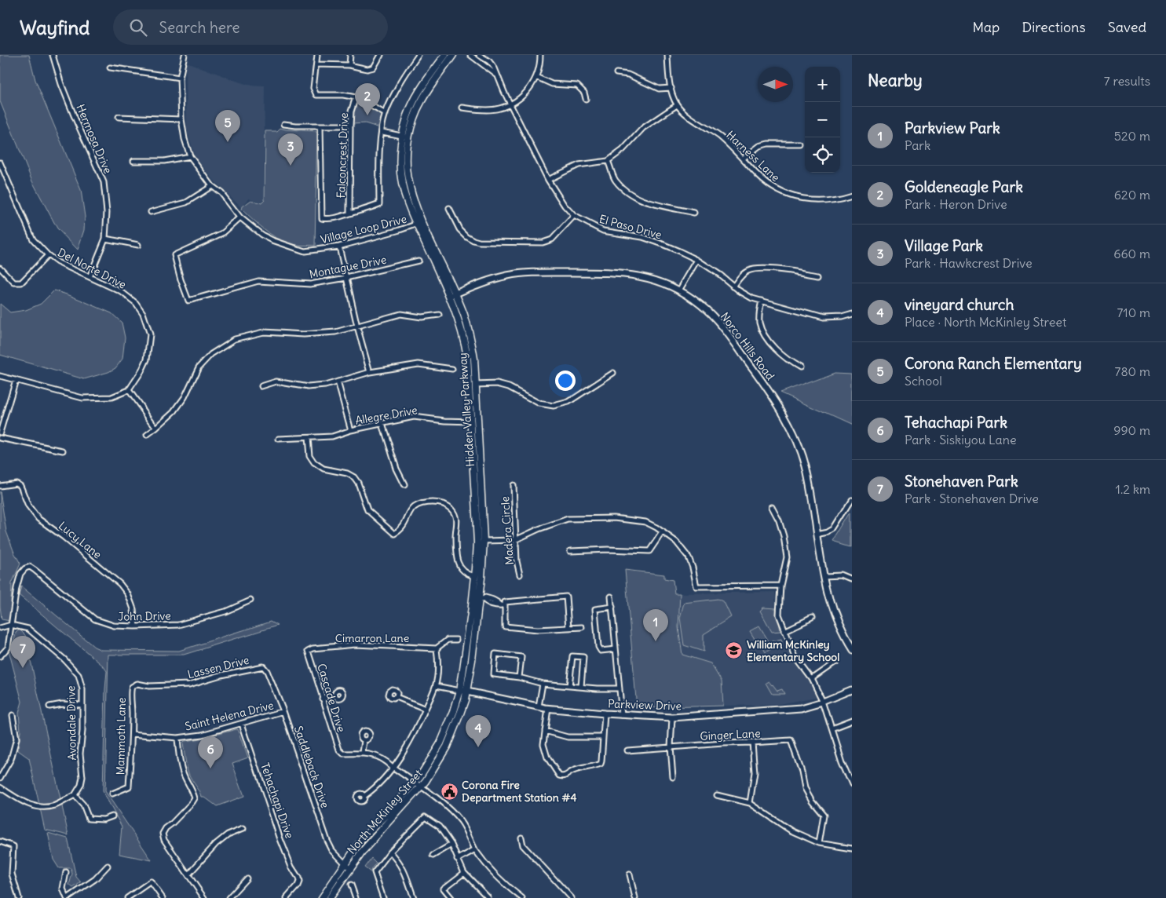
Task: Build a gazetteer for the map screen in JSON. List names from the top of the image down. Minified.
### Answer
{"streets":{"main road":["Hidden Valley Parkway","North McKinley Street"],"street":["Hermosa Drive","Falconcrest Drive","Harness Lane","El Paso Drive","Village Loop Drive","Montague Drive","Del Norte Drive","Norco Hills Road","Allegre Drive","Madera Circle","Lucy Lane","John Drive","Cimarron Lane","Lassen Drive","Cascade Drive","Parkview Drive","Saint Helena Drive","Avondale Drive","Ginger Lane","Mammoth Lane","Saddleback Drive","Tehachapi Drive"]},"crossings":[["Hermosa Drive","Del Norte Drive"],["Village Loop Drive","Montague Drive"],["Village Loop Drive","Hidden Valley Parkway"],["Norco Hills Road","Hidden Valley Parkway"],["Hidden Valley Parkway","Allegre Drive"],["Hidden Valley Parkway","Parkview Drive"],["Hidden Valley Parkway","North McKinley Street"],["Lucy Lane","John Drive"],["John Drive","Avondale Drive"],["Cimarron Lane","Cascade Drive"],["Lassen Drive","Mammoth Lane"],["Lassen Drive","Saddleback Drive"],["Parkview Drive","North McKinley Street"],["Saint Helena Drive","Mammoth Lane"],["Saint Helena Drive","Saddleback Drive"],["Saint Helena Drive","Tehachapi Drive"],["Saddleback Drive","North McKinley Street"]],"places":{"school or university":["William McKinley Elementary School"],"public building":["Corona Fire Department Station #4"]},"north":"right","page":{"header":"Wayfind","search":"Search here","nav":["Map","Directions","Saved"],"heading":["Nearby","7 results"],"map_buttons":["+","−"],"pins":["2","5","3","1","7","4","6"],"list":[{"mark":"1","name":"Parkview Park","note":"Park","value":"520 m"},{"mark":"2","name":"Goldeneagle Park","note":"Park · Heron Drive","value":"620 m"},{"mark":"3","name":"Village Park","note":"Park · Hawkcrest Drive","value":"660 m"},{"mark":"4","name":"vineyard church","note":"Place · North McKinley Street","value":"710 m"},{"mark":"5","name":"Corona Ranch Elementary","note":"School","value":"780 m"},{"mark":"6","name":"Tehachapi Park","note":"Park · Siskiyou Lane","value":"990 m"},{"mark":"7","name":"Stonehaven Park","note":"Park · Stonehaven Drive","value":"1.2 km"}]}}
